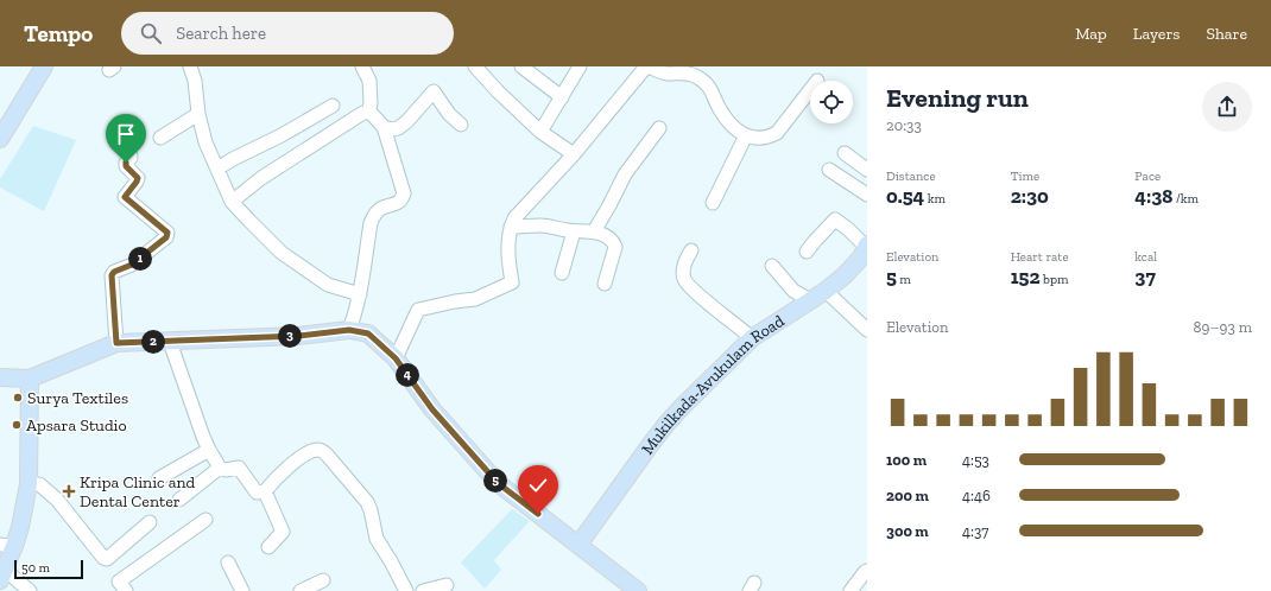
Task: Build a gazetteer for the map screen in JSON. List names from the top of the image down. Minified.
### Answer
{"streets":{"main road":["Mukilkada-Avukulam Road"]},"places":{"other":["Surya Textiles","Apsara Studio"],"health":["Kripa Clinic and Dental Center"]},"scale_bar":"50 m","page":{"header":"Tempo","search":"Search here","nav":["Map","Layers","Share"],"heading":["Evening run","20:33"],"stats":[["Distance","0.54 km"],["Time","2:30"],["Pace","4:38 /km"],["Elevation","5 m"],["Heart rate","152 bpm"],["kcal","37"]],"pins":["1","3","2","4","5"],"chart":["Elevation","89–93 m"],"list":[{"name":"100 m","note":"4:53"},{"name":"200 m","note":"4:46"},{"name":"300 m","note":"4:37"}],"scale":"50 m"}}
